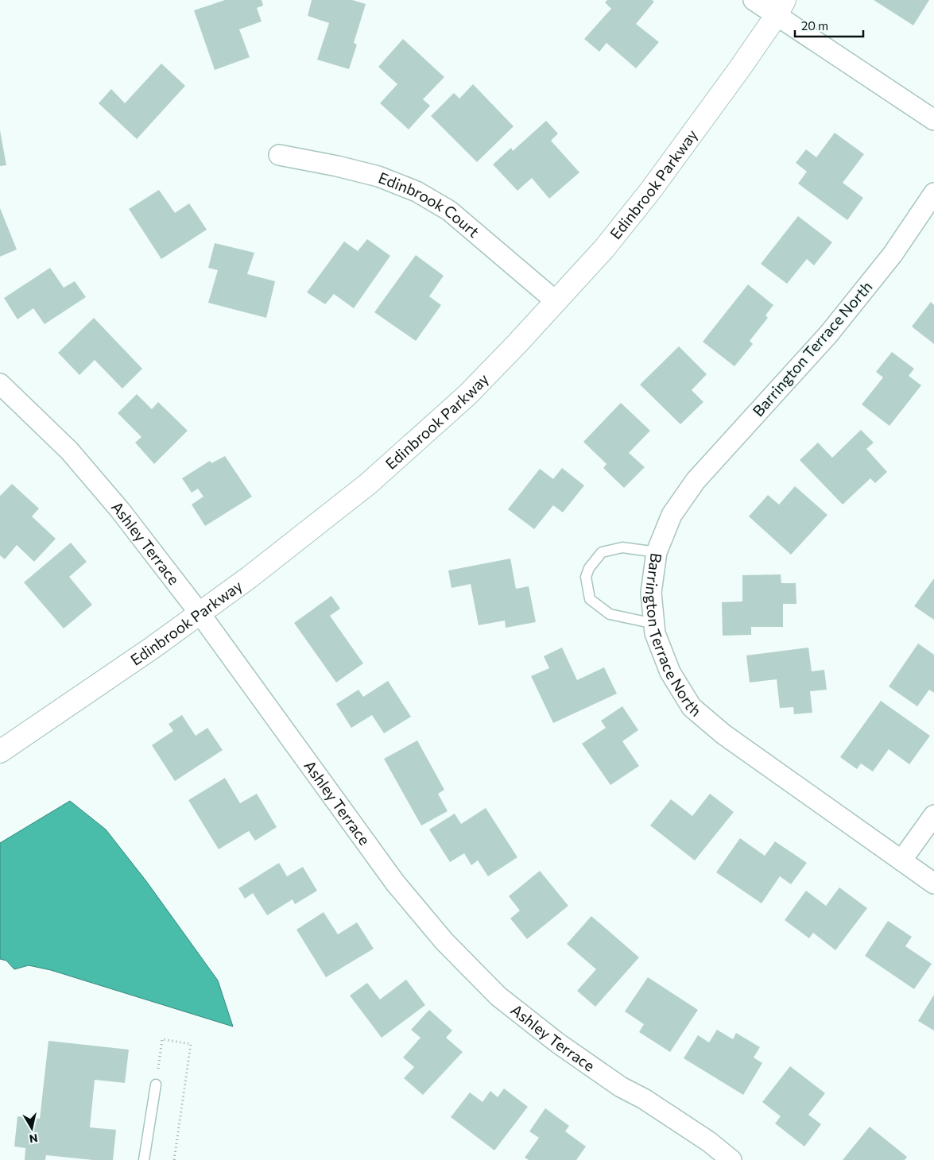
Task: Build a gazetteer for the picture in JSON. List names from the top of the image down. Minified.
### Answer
{"streets":{"street":["Edinbrook Parkway","Edinbrook Court","Barrington Terrace North","Ashley Terrace"]},"crossings":[["Edinbrook Parkway","Edinbrook Court"],["Edinbrook Parkway","Ashley Terrace"]],"scale_bar":"20 m","north":"bottom"}
